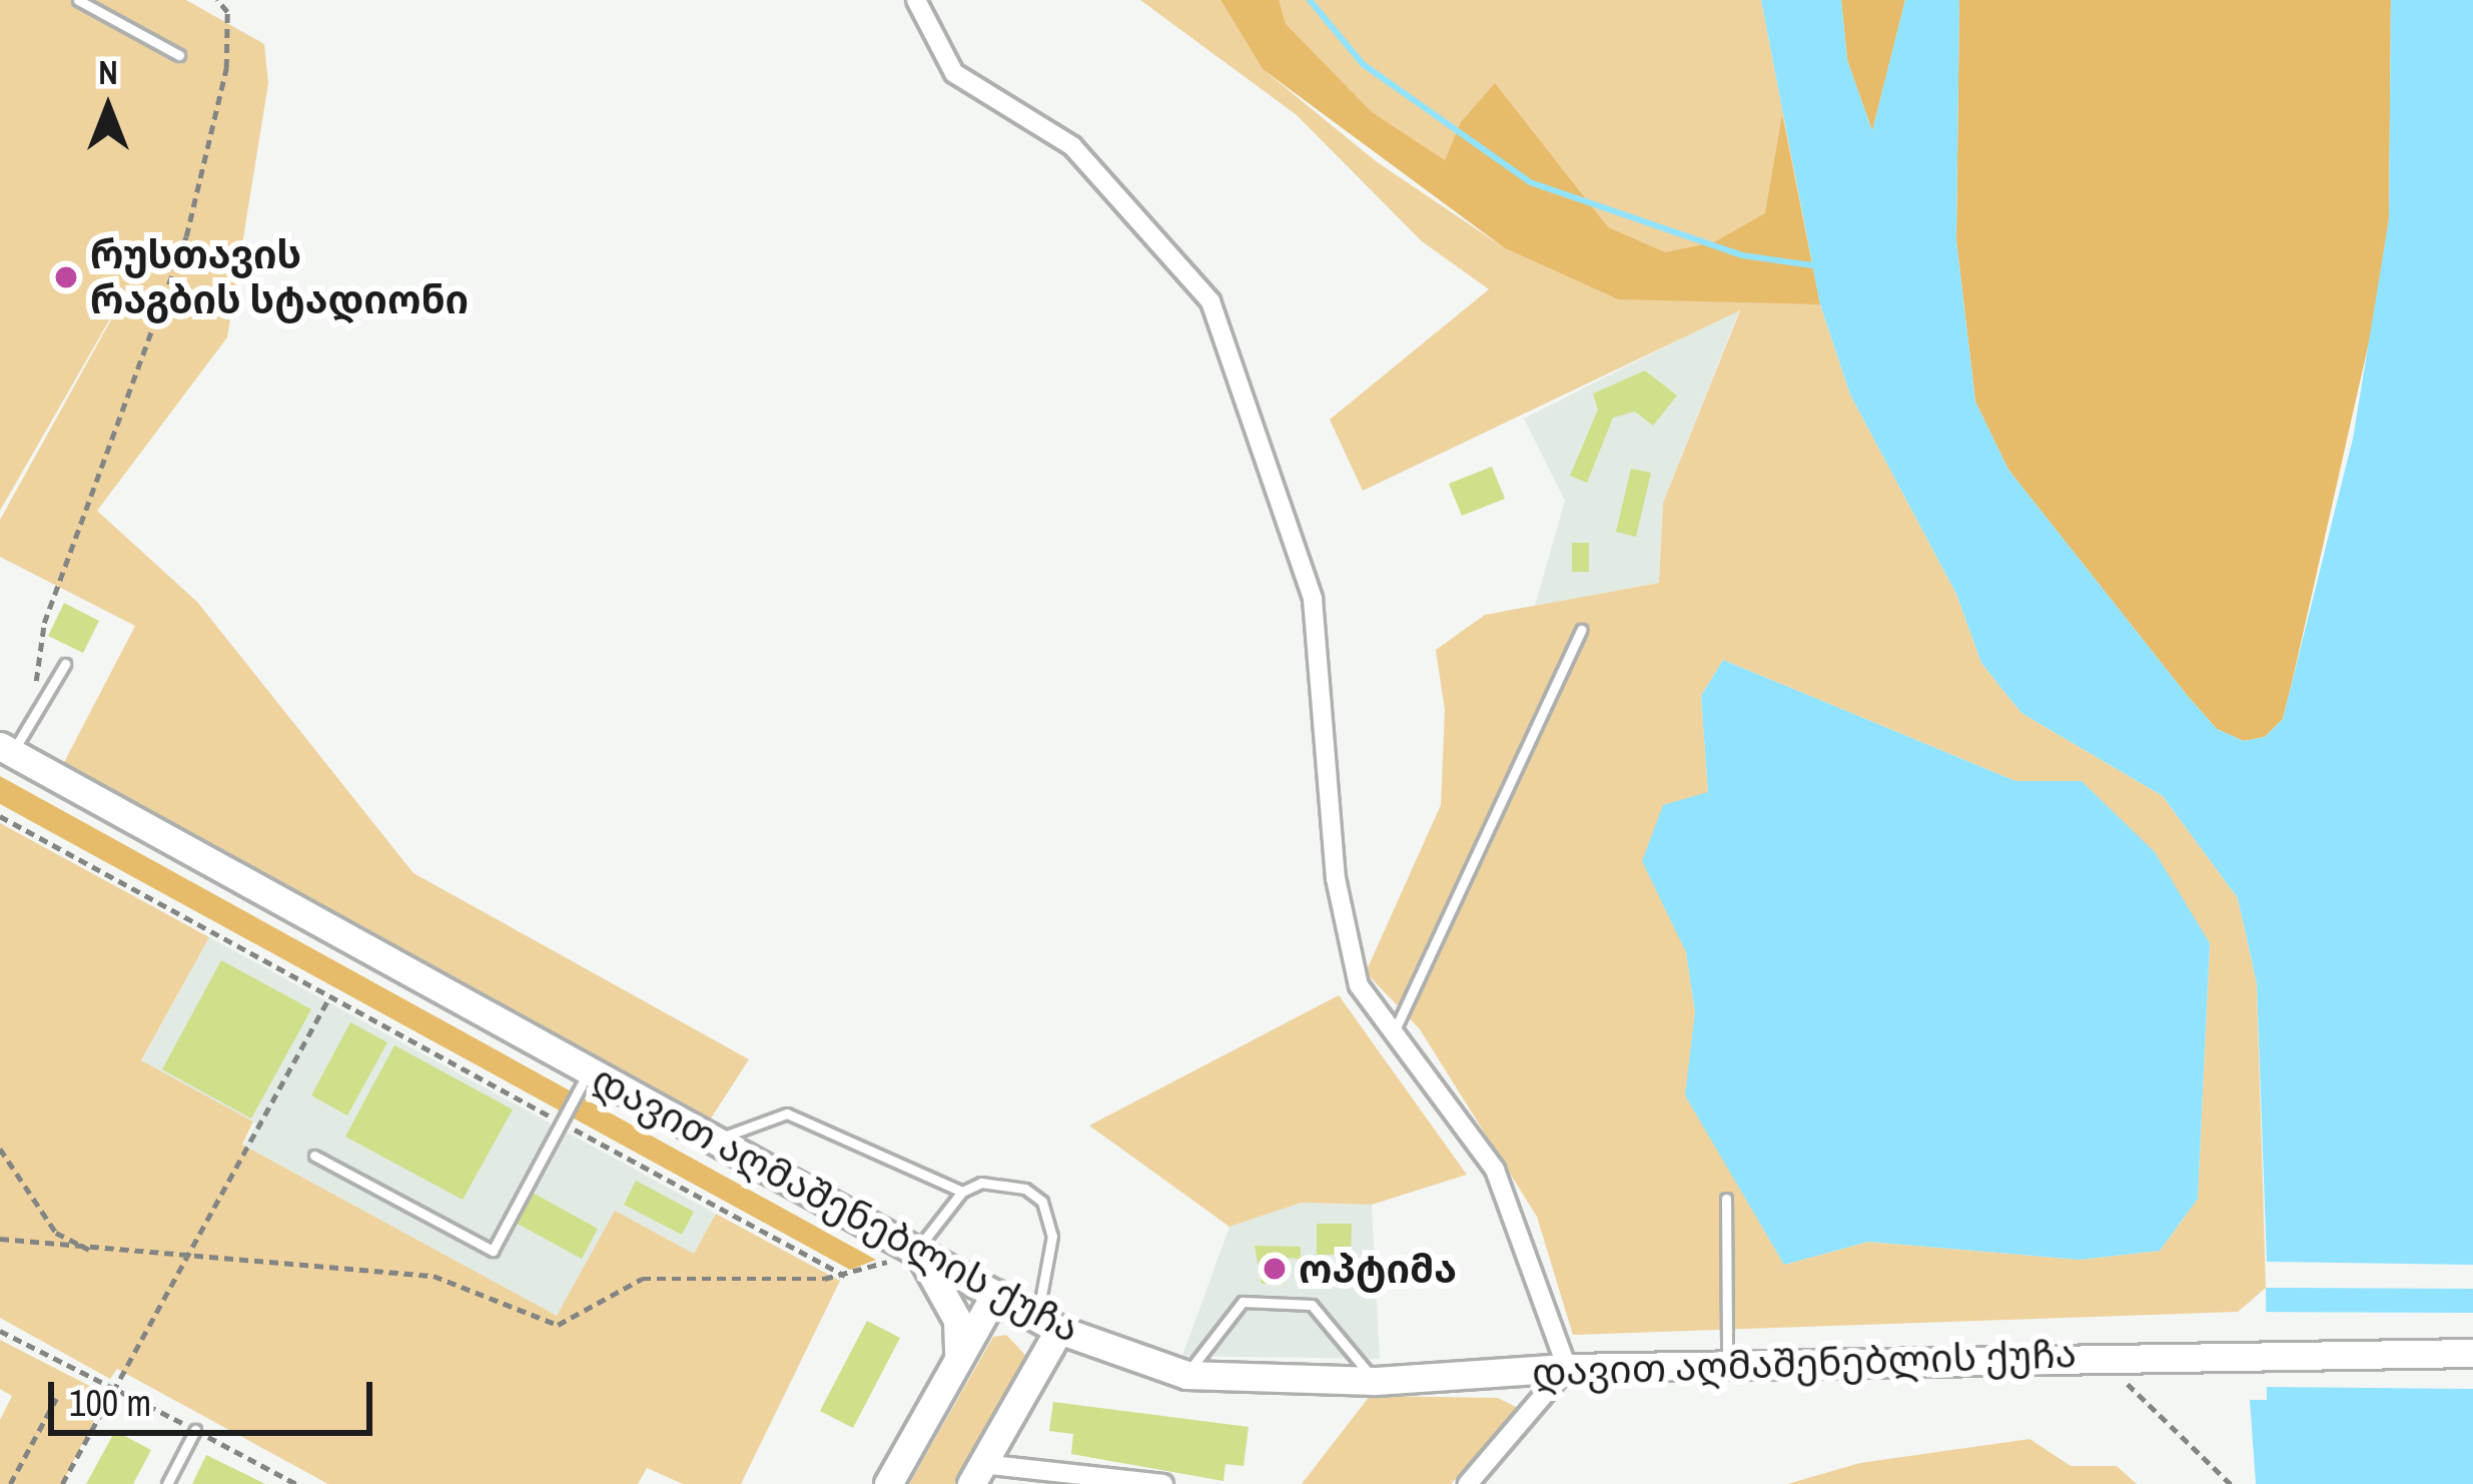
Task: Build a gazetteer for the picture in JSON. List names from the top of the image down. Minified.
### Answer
{"streets":{"main road":["დავით აღმაშენებლის ქუჩა"]},"places":["რუსთავის რაგბის სტადიონი","ოპტიმა"],"scale_bar":"100 m","north":"top"}
